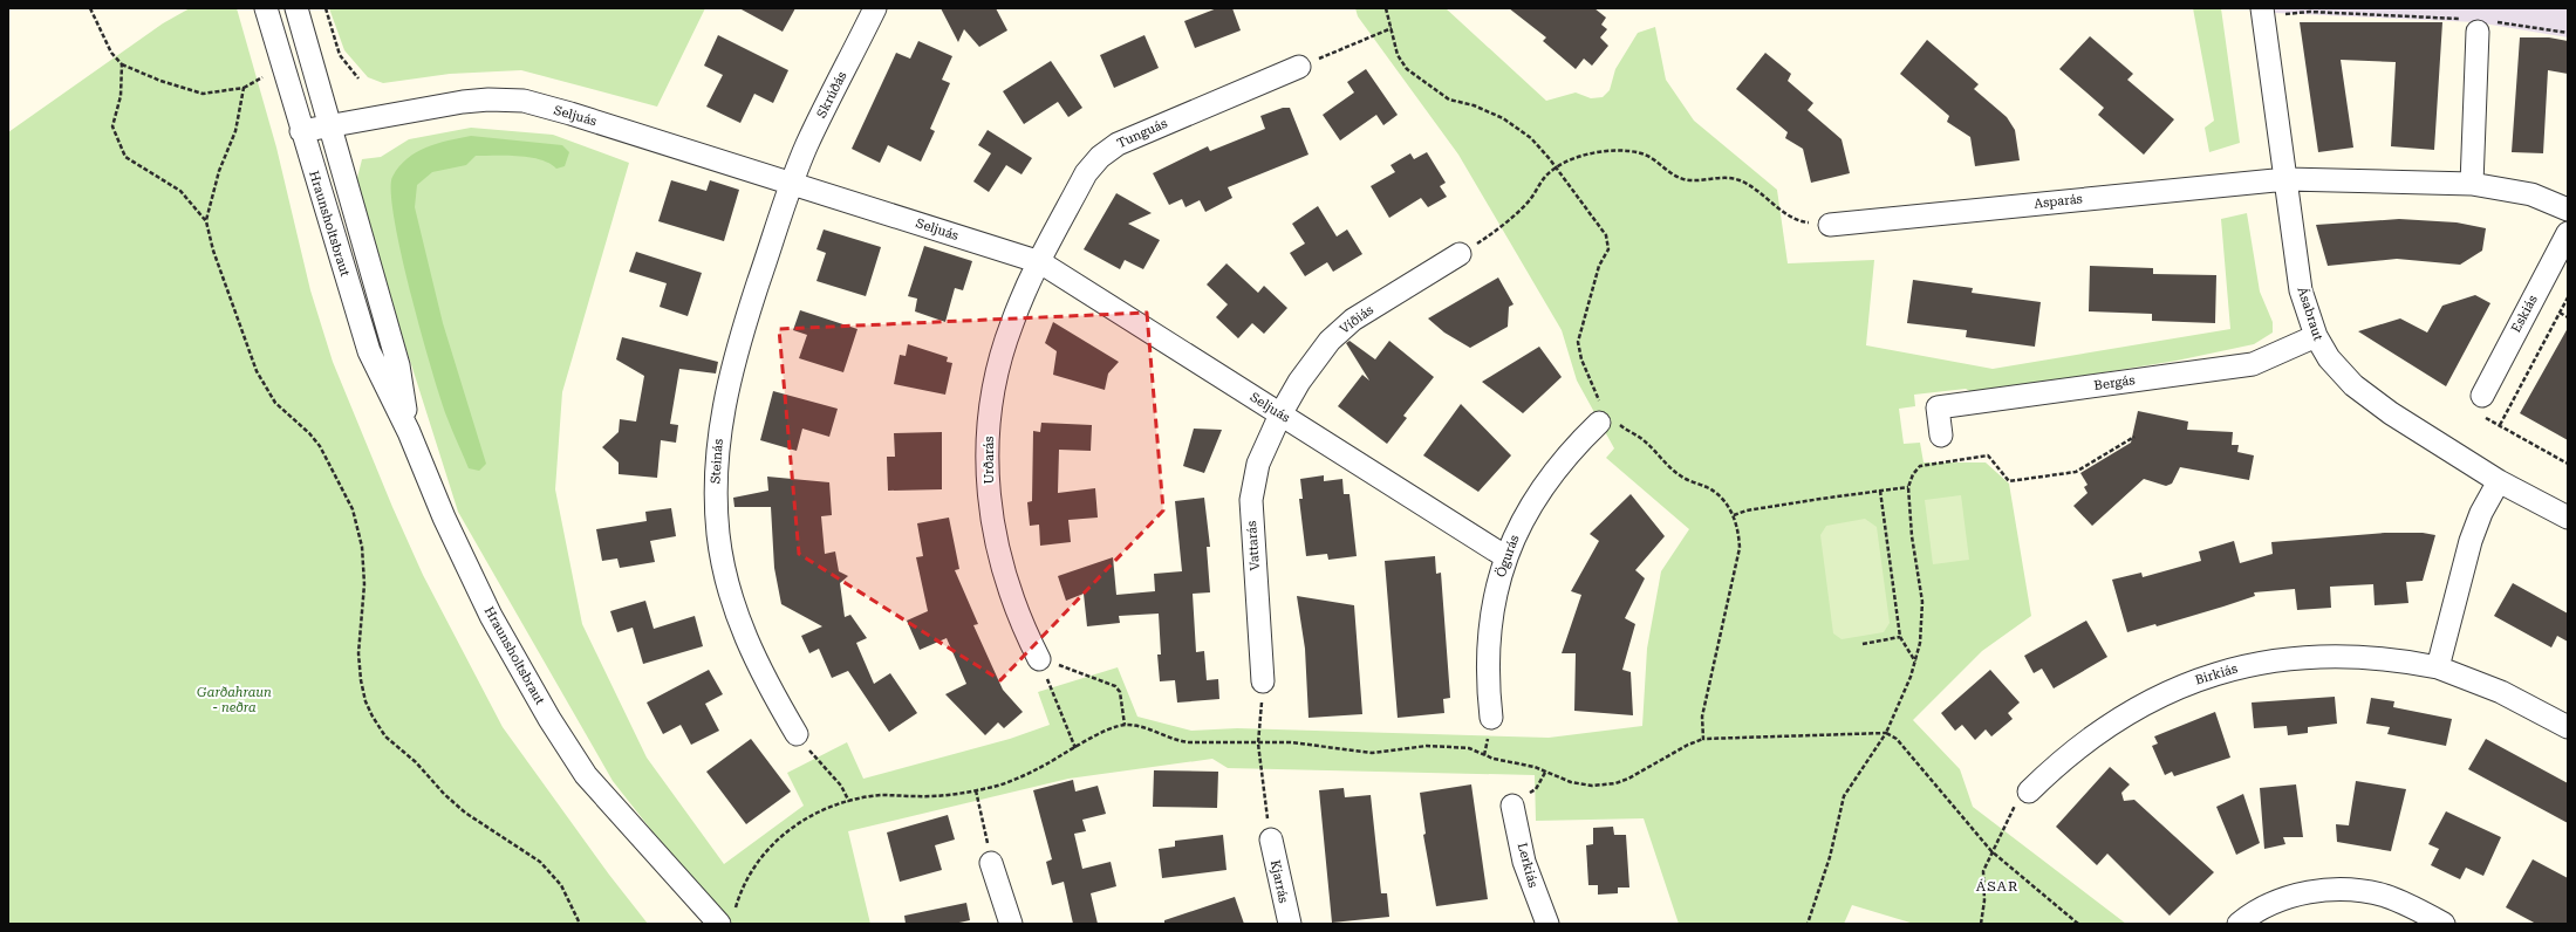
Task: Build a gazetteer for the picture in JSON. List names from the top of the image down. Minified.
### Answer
{"streets":{"street":["Skrúðás","Seljuás","Tunguás","Asparás","Hraunsholtsbraut","Ásabraut","Eskiás","Víðiás","Bergás","Urðarás","Steinás","Vattarás","Ögurás","Birkiás","Lerkiás","Kjarrás"]},"crossings":[["Skrúðás","Seljuás"],["Skrúðás","Steinás"],["Seljuás","Tunguás"],["Seljuás","Hraunsholtsbraut"],["Seljuás","Víðiás"],["Seljuás","Urðarás"],["Seljuás","Steinás"],["Seljuás","Vattarás"],["Seljuás","Ögurás"],["Tunguás","Urðarás"],["Asparás","Ásabraut"],["Ásabraut","Bergás"],["Víðiás","Vattarás"]],"districts":["ÁSAR"],"parks":["Garðahraun - neðra"]}
